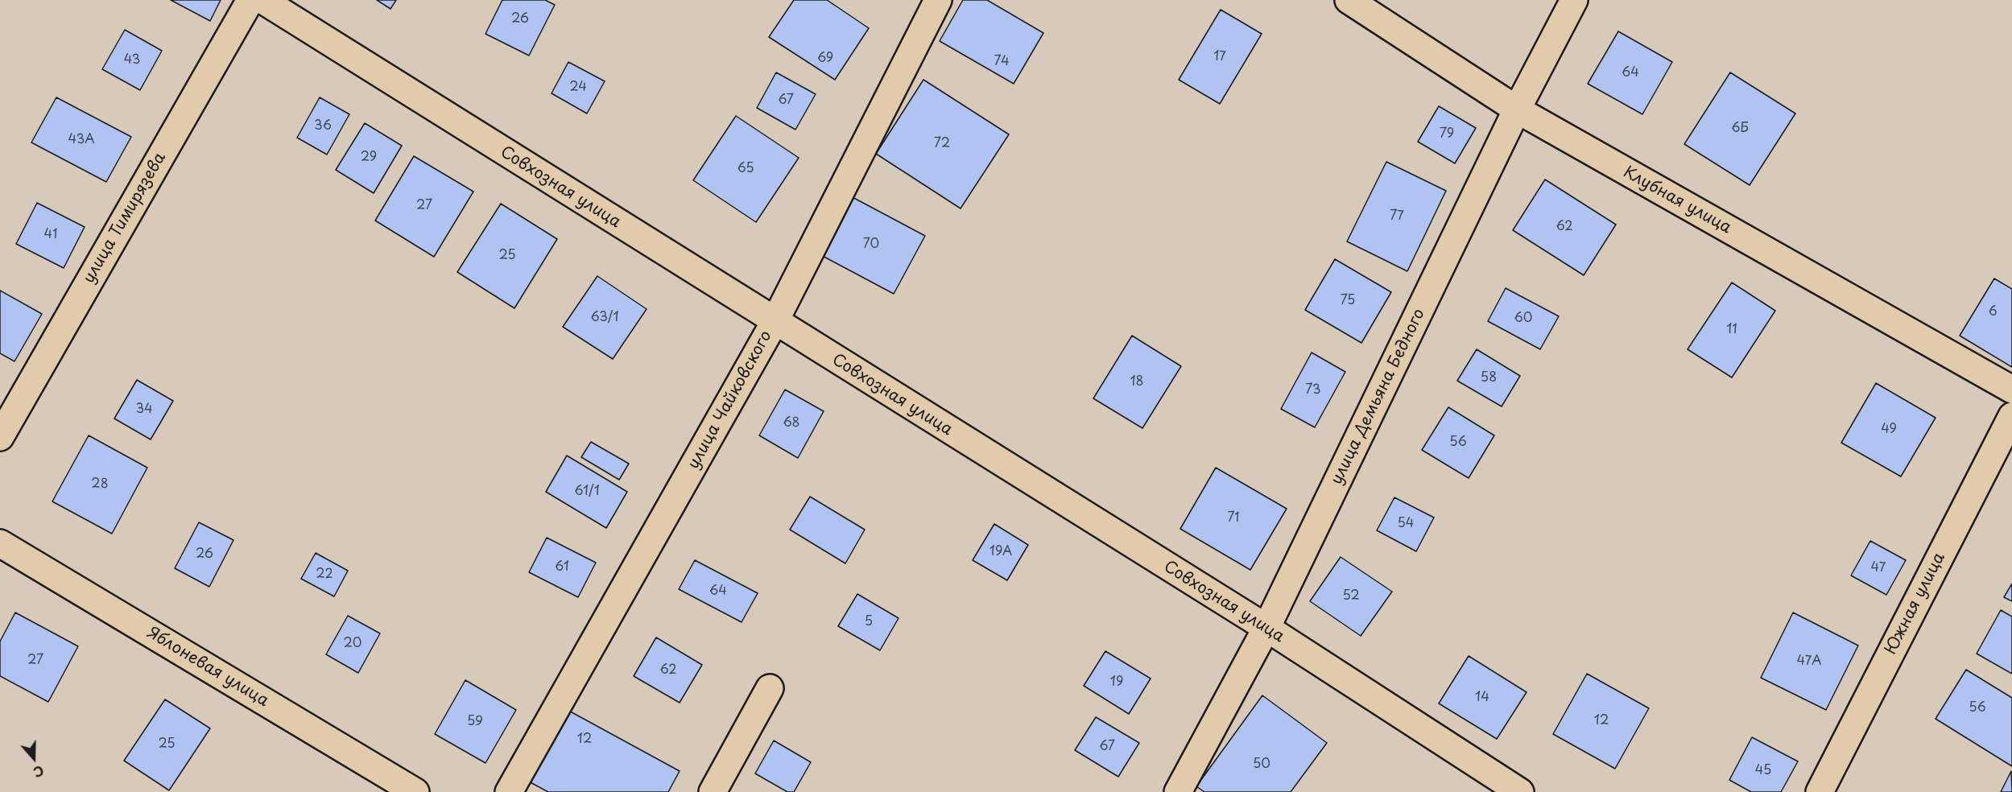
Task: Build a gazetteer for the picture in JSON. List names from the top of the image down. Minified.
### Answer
{"streets":{"street":["Совхозная улица","Клубная улица","улица Тимирязева","улица Демьяна Бедного","улица Чайковского","Южная улица","Яблоневая улица"]},"crossings":[["Совхозная улица","улица Демьяна Бедного"],["Совхозная улица","улица Чайковского"],["Клубная улица","улица Демьяна Бедного"]],"house_numbers":["26","17","69","43","74","64","24","67","36","6Б","79","43А","72","29","65","27","77","62","41","70","25","75","6","63/1","60","11","58","18","73","34","68","49","56","28","61/1","71","54","19А","26","61","47","22","64","52","5","20","27","47А","62","19","14","56","12","59","12","25","67","50","45"],"north":"bottom"}
